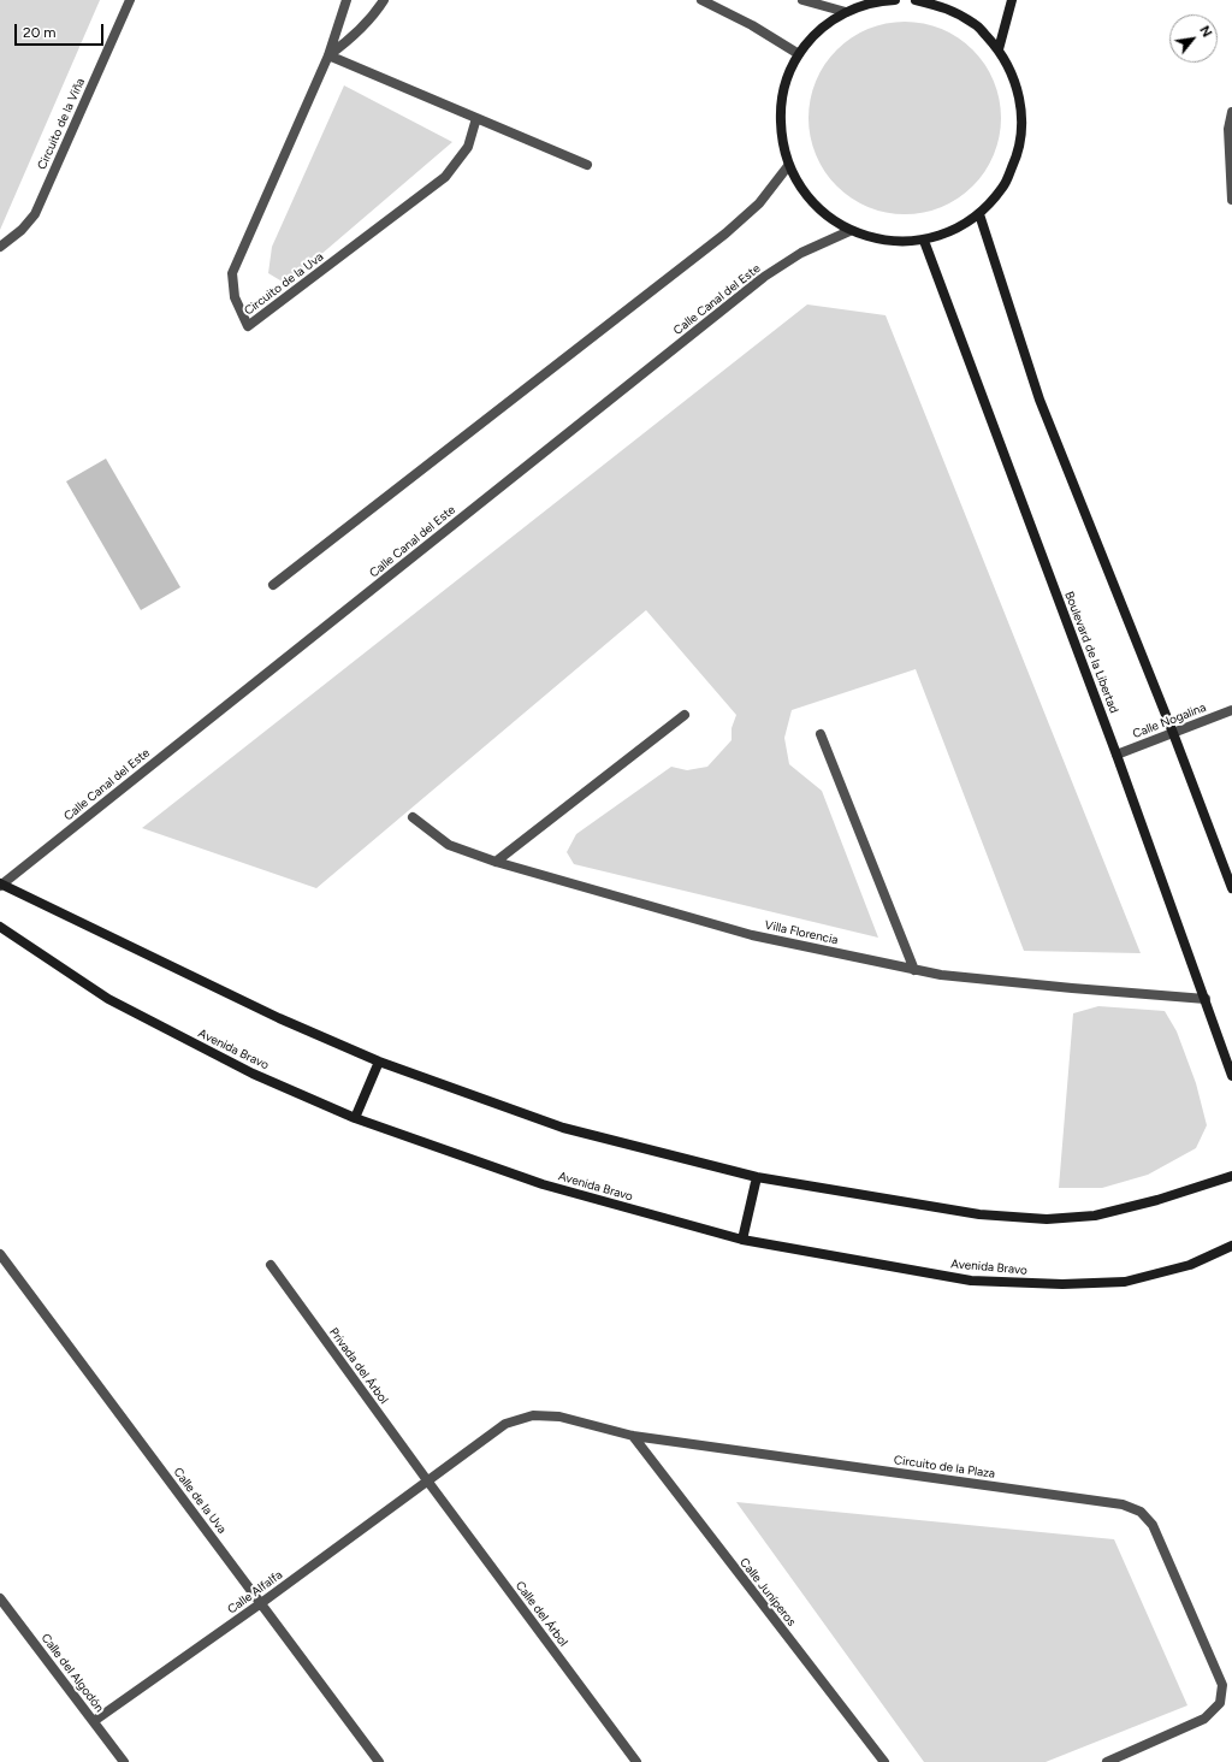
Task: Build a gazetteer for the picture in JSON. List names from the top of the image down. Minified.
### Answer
{"streets":{"main road":["Boulevard de la Libertad","Avenida Bravo"],"street":["Circuito de la Viña","Circuito de la Uva","Calle Canal del Este","Calle Nogalina","Villa Florencia","Privada del Árbol","Circuito de la Plaza","Calle de la Uva","Calle Alfalfa","Calle Juníperos","Calle del Árbol","Calle del Algodón"]},"crossings":[["Boulevard de la Libertad","Calle Nogalina"],["Boulevard de la Libertad","Villa Florencia"],["Privada del Árbol","Circuito de la Plaza"],["Privada del Árbol","Calle Alfalfa"],["Privada del Árbol","Calle del Árbol"],["Circuito de la Plaza","Calle Alfalfa"],["Circuito de la Plaza","Calle Juníperos"],["Circuito de la Plaza","Calle del Árbol"],["Calle de la Uva","Calle Alfalfa"],["Calle Alfalfa","Calle del Árbol"],["Calle Alfalfa","Calle del Algodón"]],"scale_bar":"20 m","north":"top right"}
